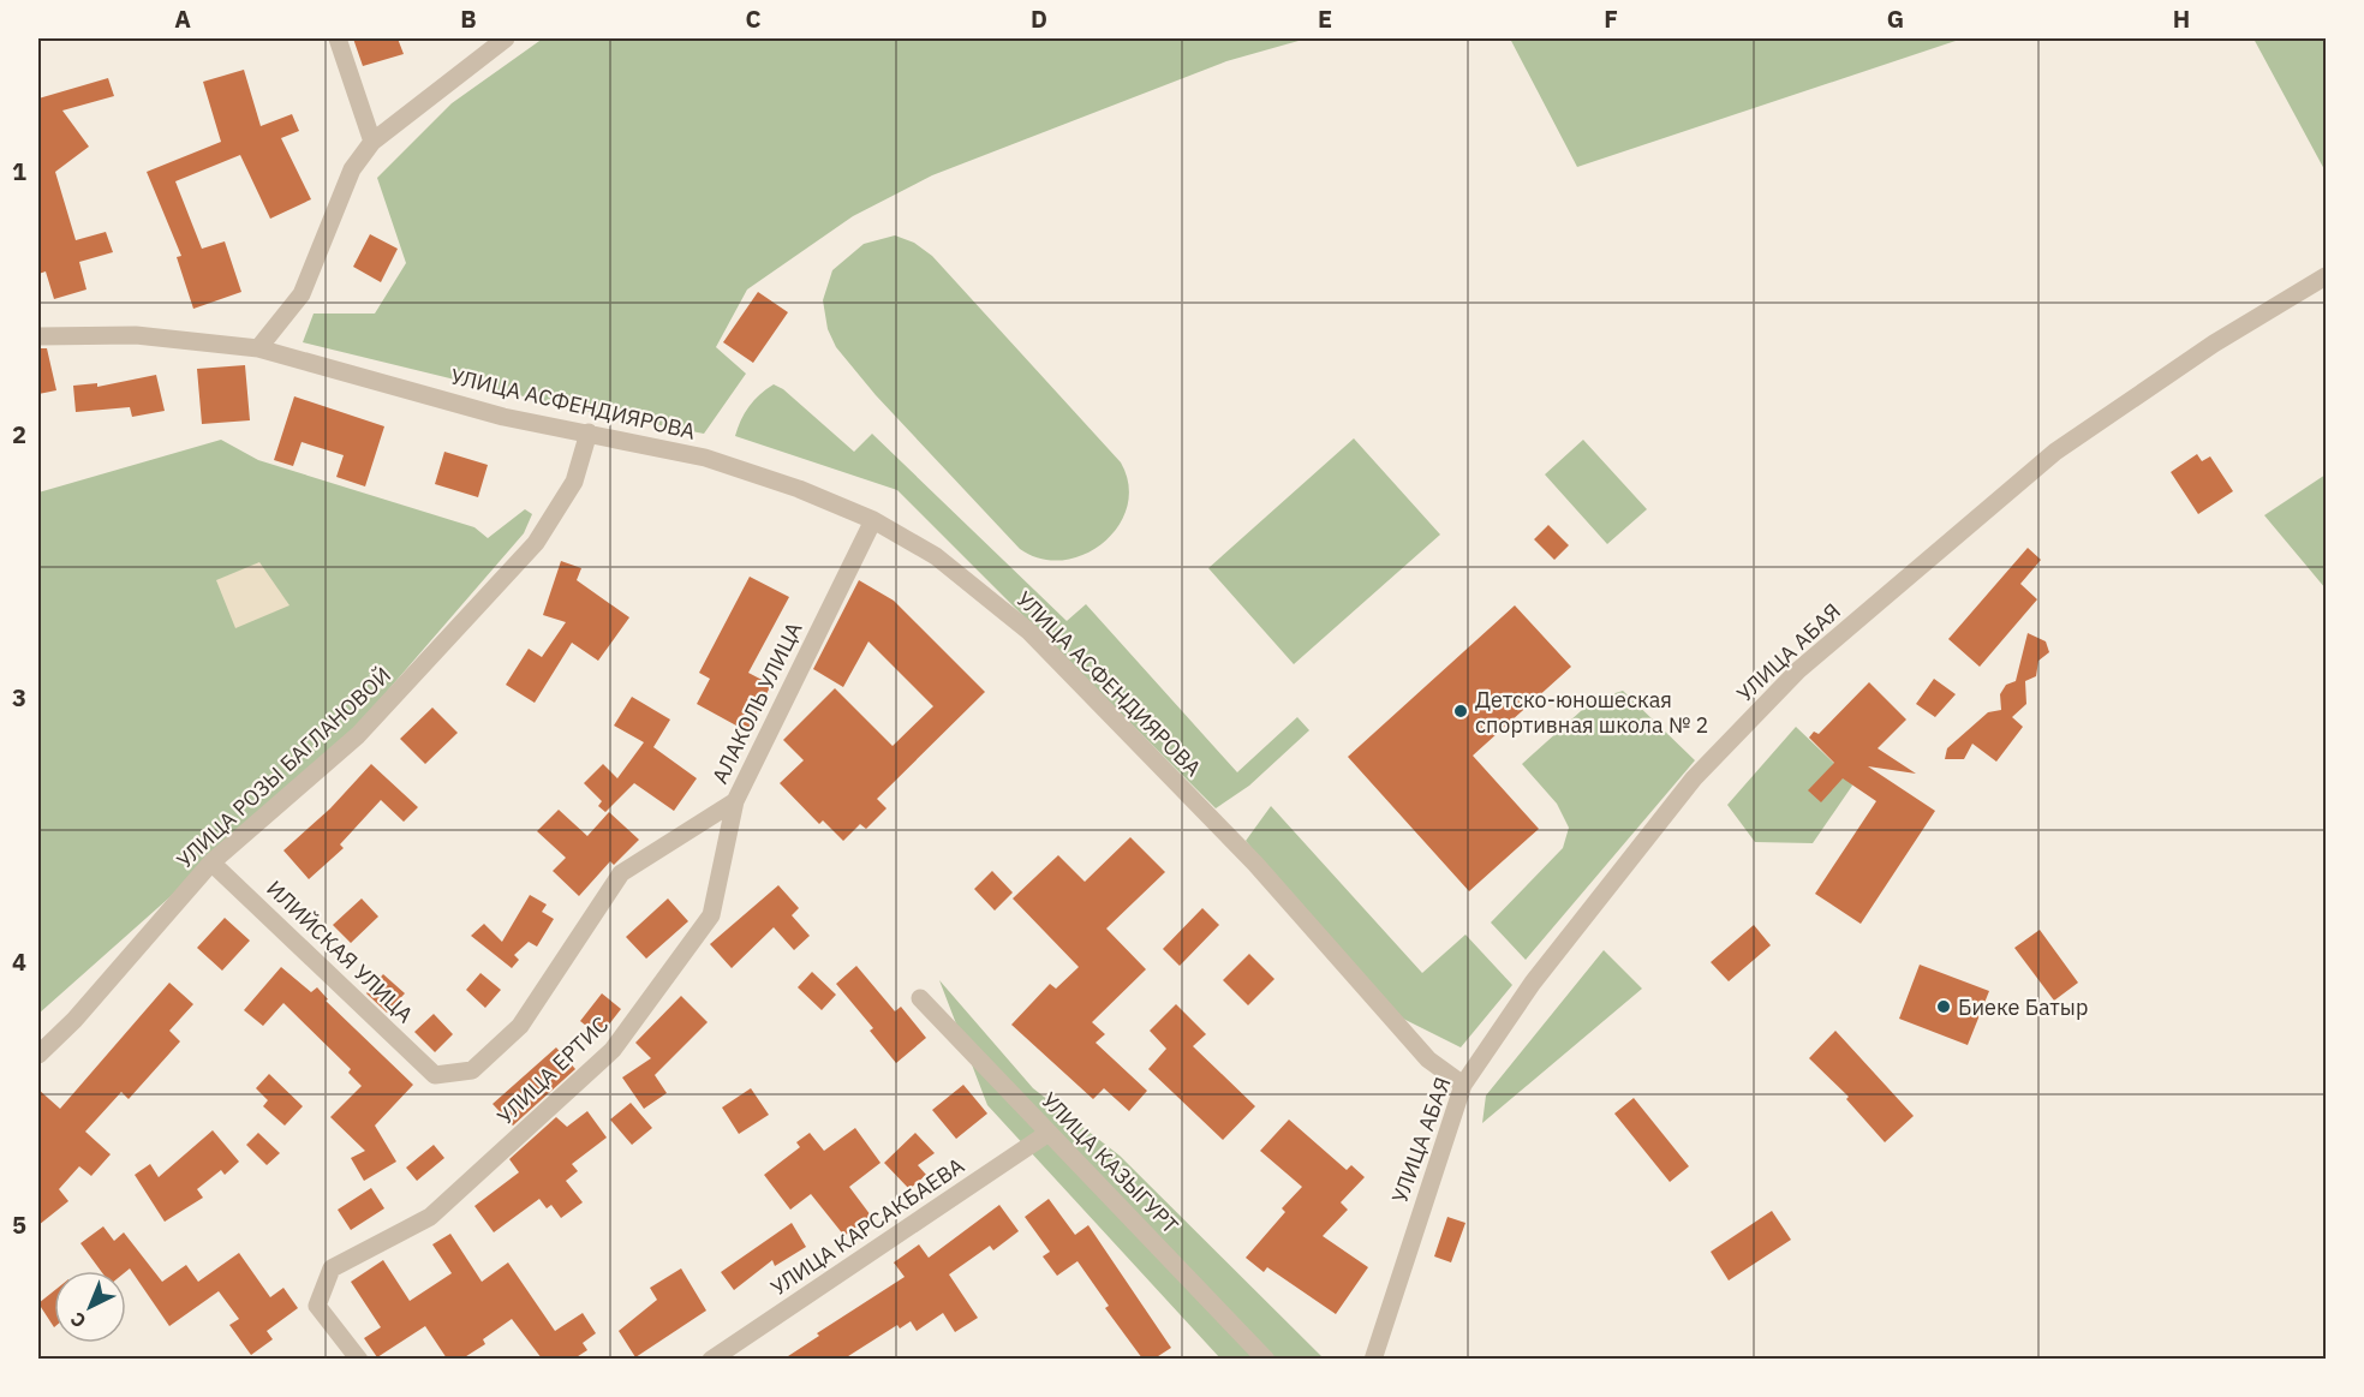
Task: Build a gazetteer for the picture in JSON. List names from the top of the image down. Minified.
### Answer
{"streets":{"street":["УЛИЦА АСФЕНДИЯРОВА","УЛИЦА АБАЯ","АЛАКОЛЬ УЛИЦА","УЛИЦА РОЗЫ БАГЛАНОВОЙ","ИЛИЙСКАЯ УЛИЦА","УЛИЦА ЕРТИС","УЛИЦА КАЗЫГУРТ","УЛИЦА КАРСАКБАЕВА"]},"crossings":[["УЛИЦА АСФЕНДИЯРОВА","УЛИЦА АБАЯ"],["УЛИЦА АСФЕНДИЯРОВА","АЛАКОЛЬ УЛИЦА"],["УЛИЦА АСФЕНДИЯРОВА","УЛИЦА РОЗЫ БАГЛАНОВОЙ"],["АЛАКОЛЬ УЛИЦА","ИЛИЙСКАЯ УЛИЦА"],["АЛАКОЛЬ УЛИЦА","УЛИЦА ЕРТИС"],["УЛИЦА РОЗЫ БАГЛАНОВОЙ","ИЛИЙСКАЯ УЛИЦА"],["УЛИЦА КАЗЫГУРТ","УЛИЦА КАРСАКБАЕВА"]],"places":["Детско-юношеская спортивная школа № 2","Биеке Батыр"],"north":"bottom left","grid":{"columns":["A","B","C","D","E","F","G","H"],"rows":["1","2","3","4","5"]}}
